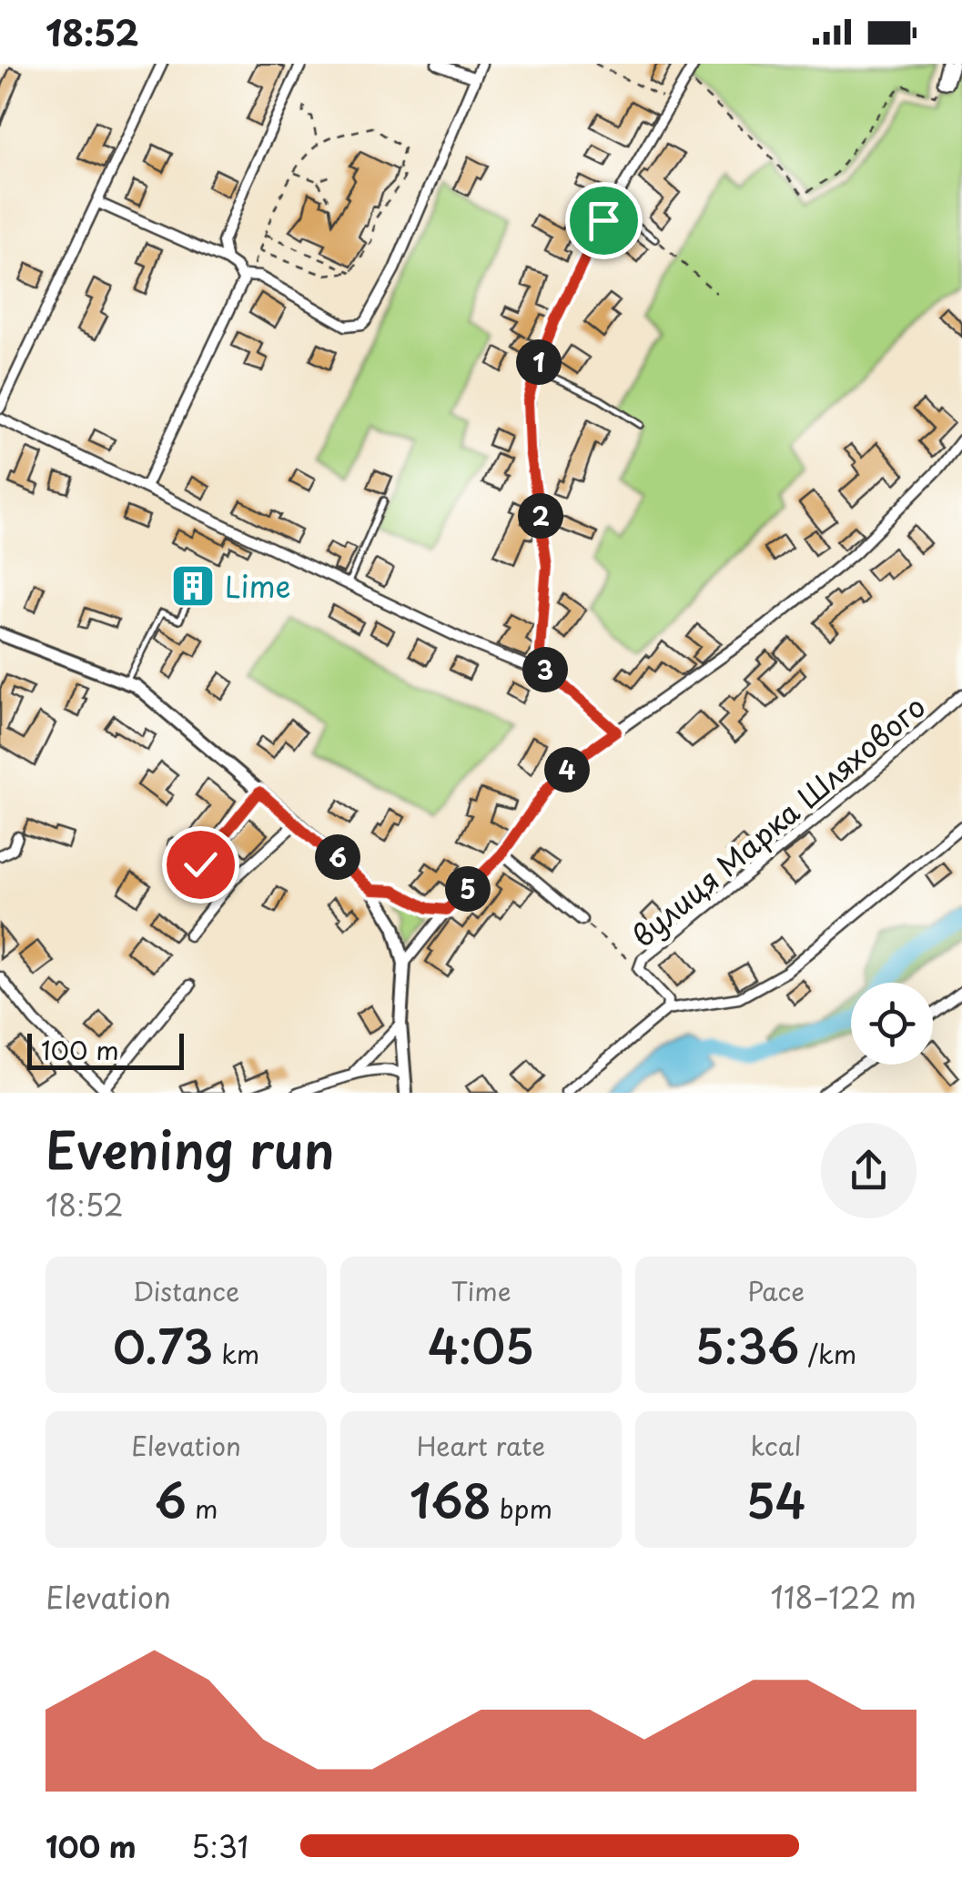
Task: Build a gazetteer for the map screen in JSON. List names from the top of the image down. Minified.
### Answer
{"streets":{"street":["вулиця Марка Шляхового"]},"places":{"building":["Lime"]},"scale_bar":"100 m","page":{"status":"18:52","pins":["1","2","3","4","6","5"],"scale":"100 m","heading":["Evening run","18:52"],"stats":[["Distance","0.73 km"],["Time","4:05"],["Pace","5:36 /km"],["Elevation","6 m"],["Heart rate","168 bpm"],["kcal","54"]],"chart":["Elevation","118–122 m"],"list":[{"name":"100 m","note":"5:31"}]}}
